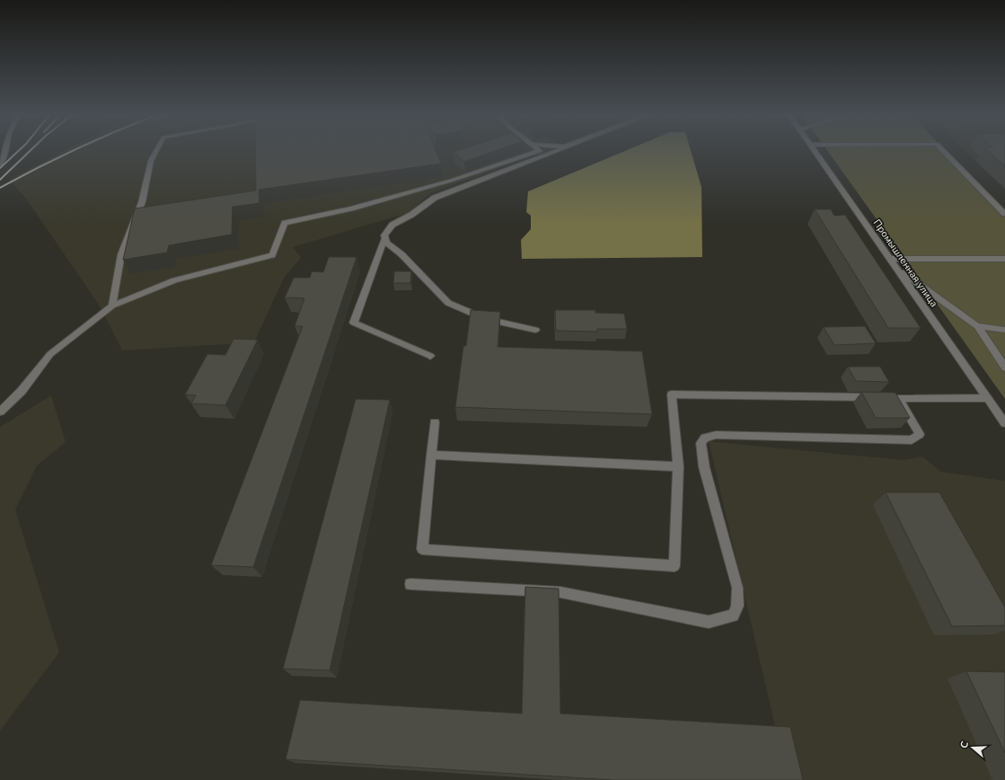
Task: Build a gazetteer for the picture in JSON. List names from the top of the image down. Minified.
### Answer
{"streets":{"street":["Промышленная улица"]},"north":"left"}
